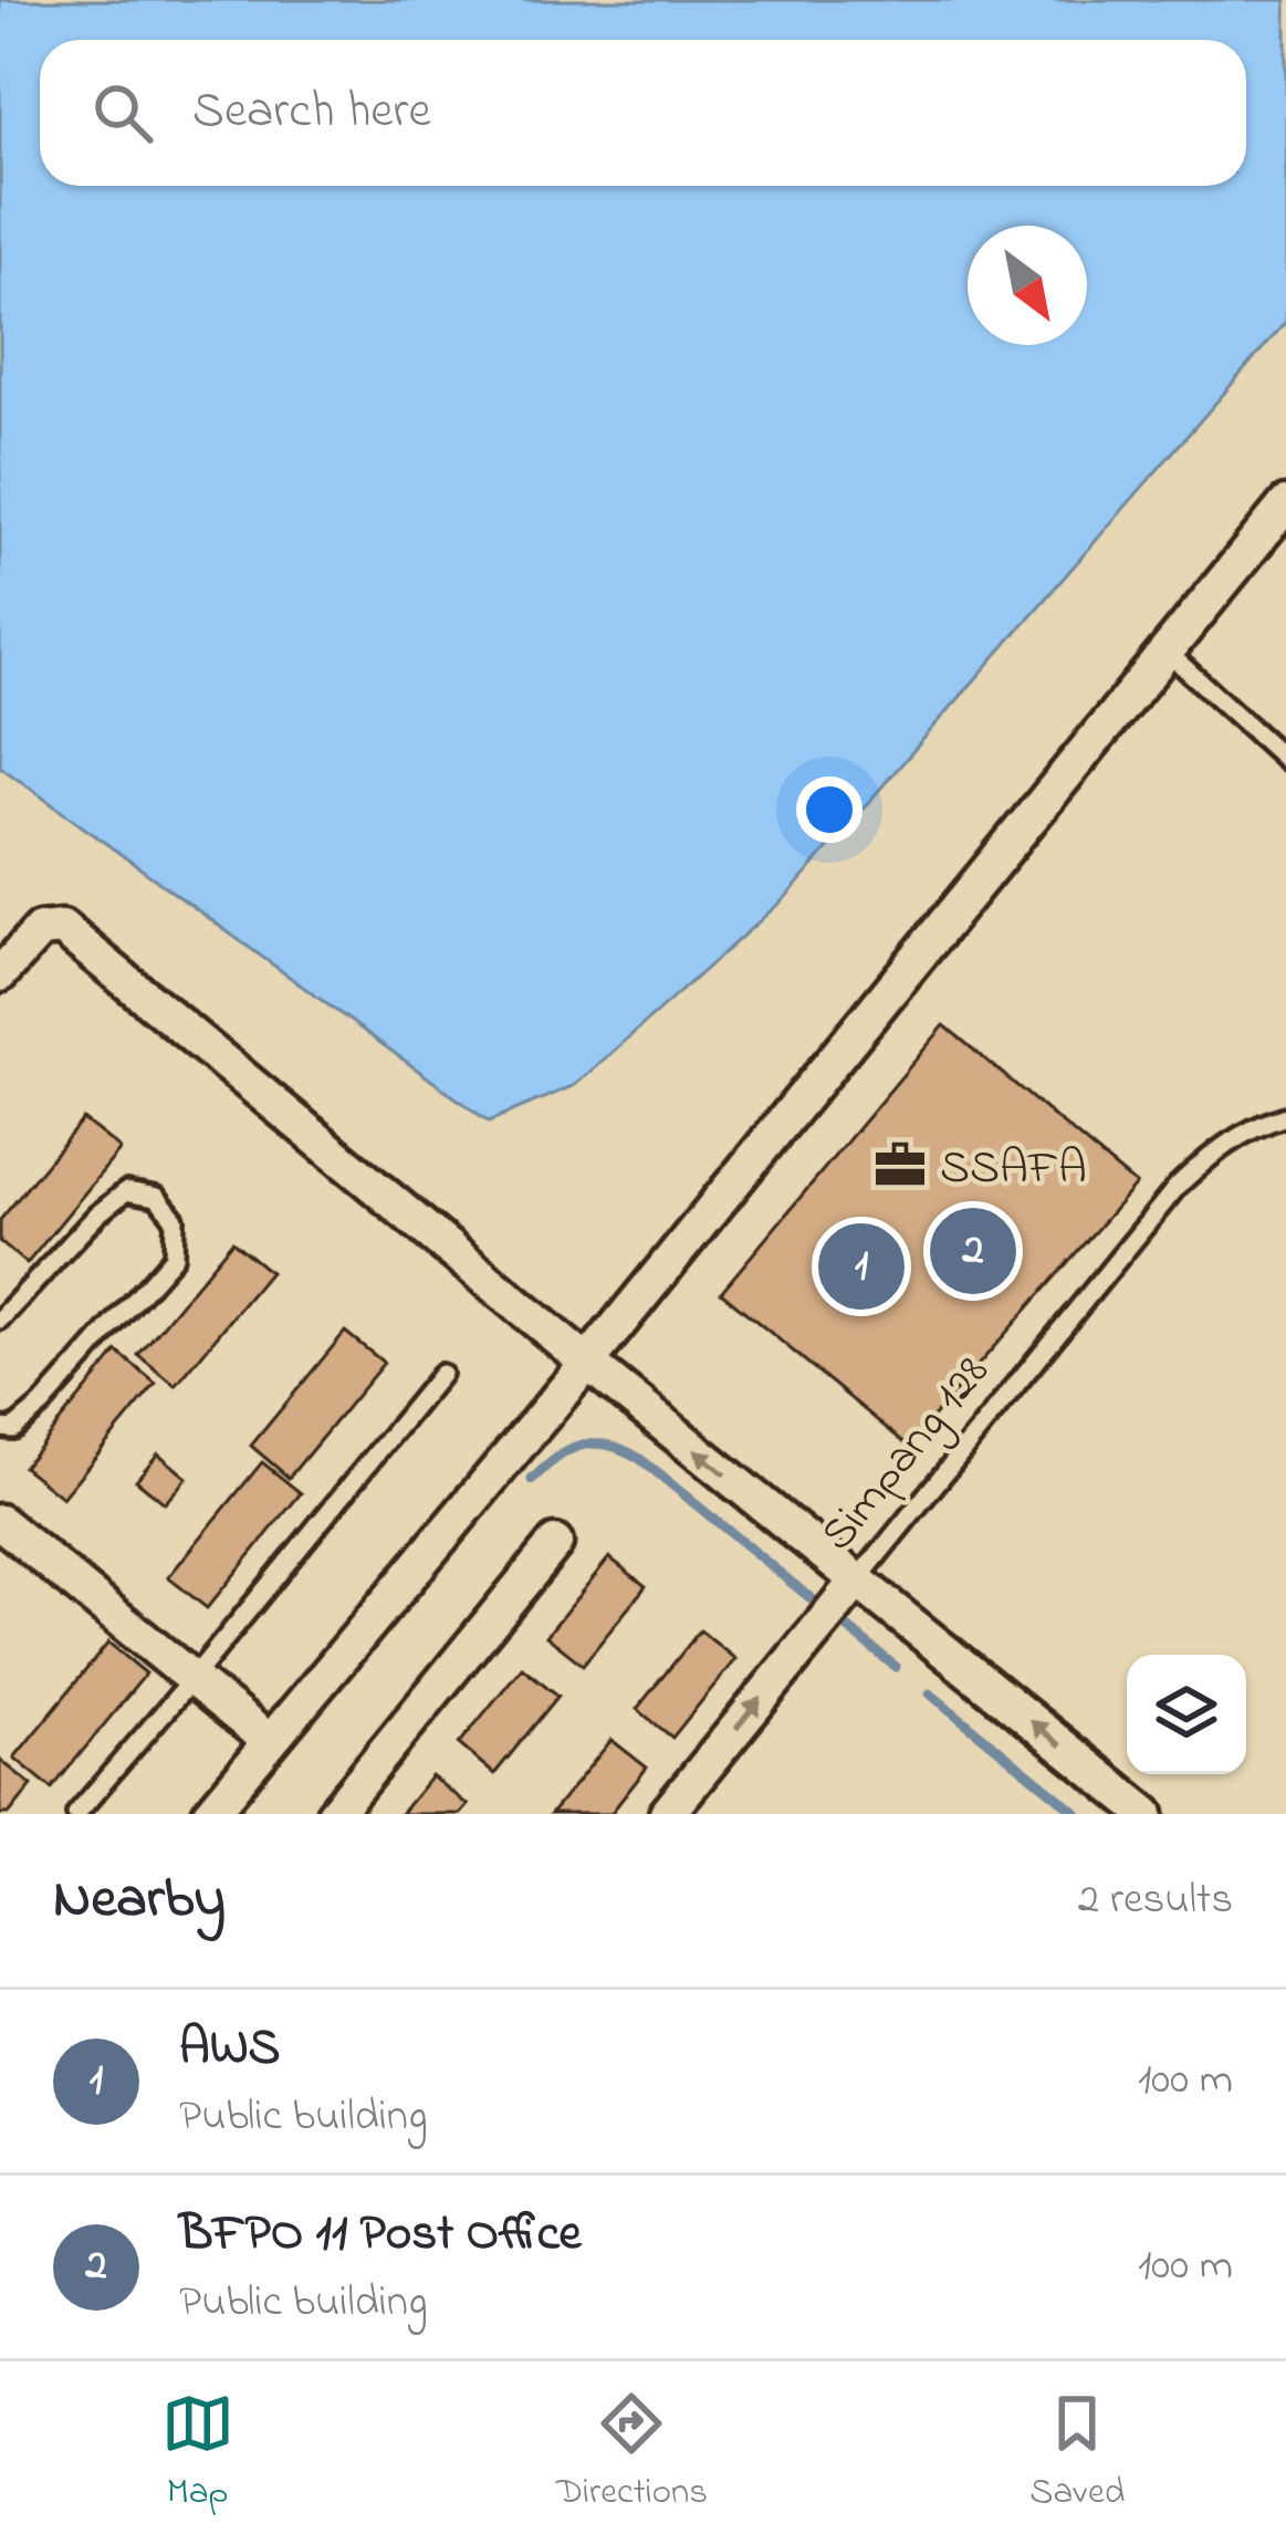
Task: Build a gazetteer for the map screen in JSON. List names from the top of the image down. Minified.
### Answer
{"streets":{"street":["Simpang 128"]},"places":{"office":["SSAFA"]},"north":"bottom right","page":{"search":"Search here","pins":["2","1"],"heading":["Nearby","2 results"],"list":[{"mark":"1","name":"AWS","note":"Public building","value":"100 m"},{"mark":"2","name":"BFPO 11 Post Office","note":"Public building","value":"100 m"}],"nav":["Map","Directions","Saved"]}}
